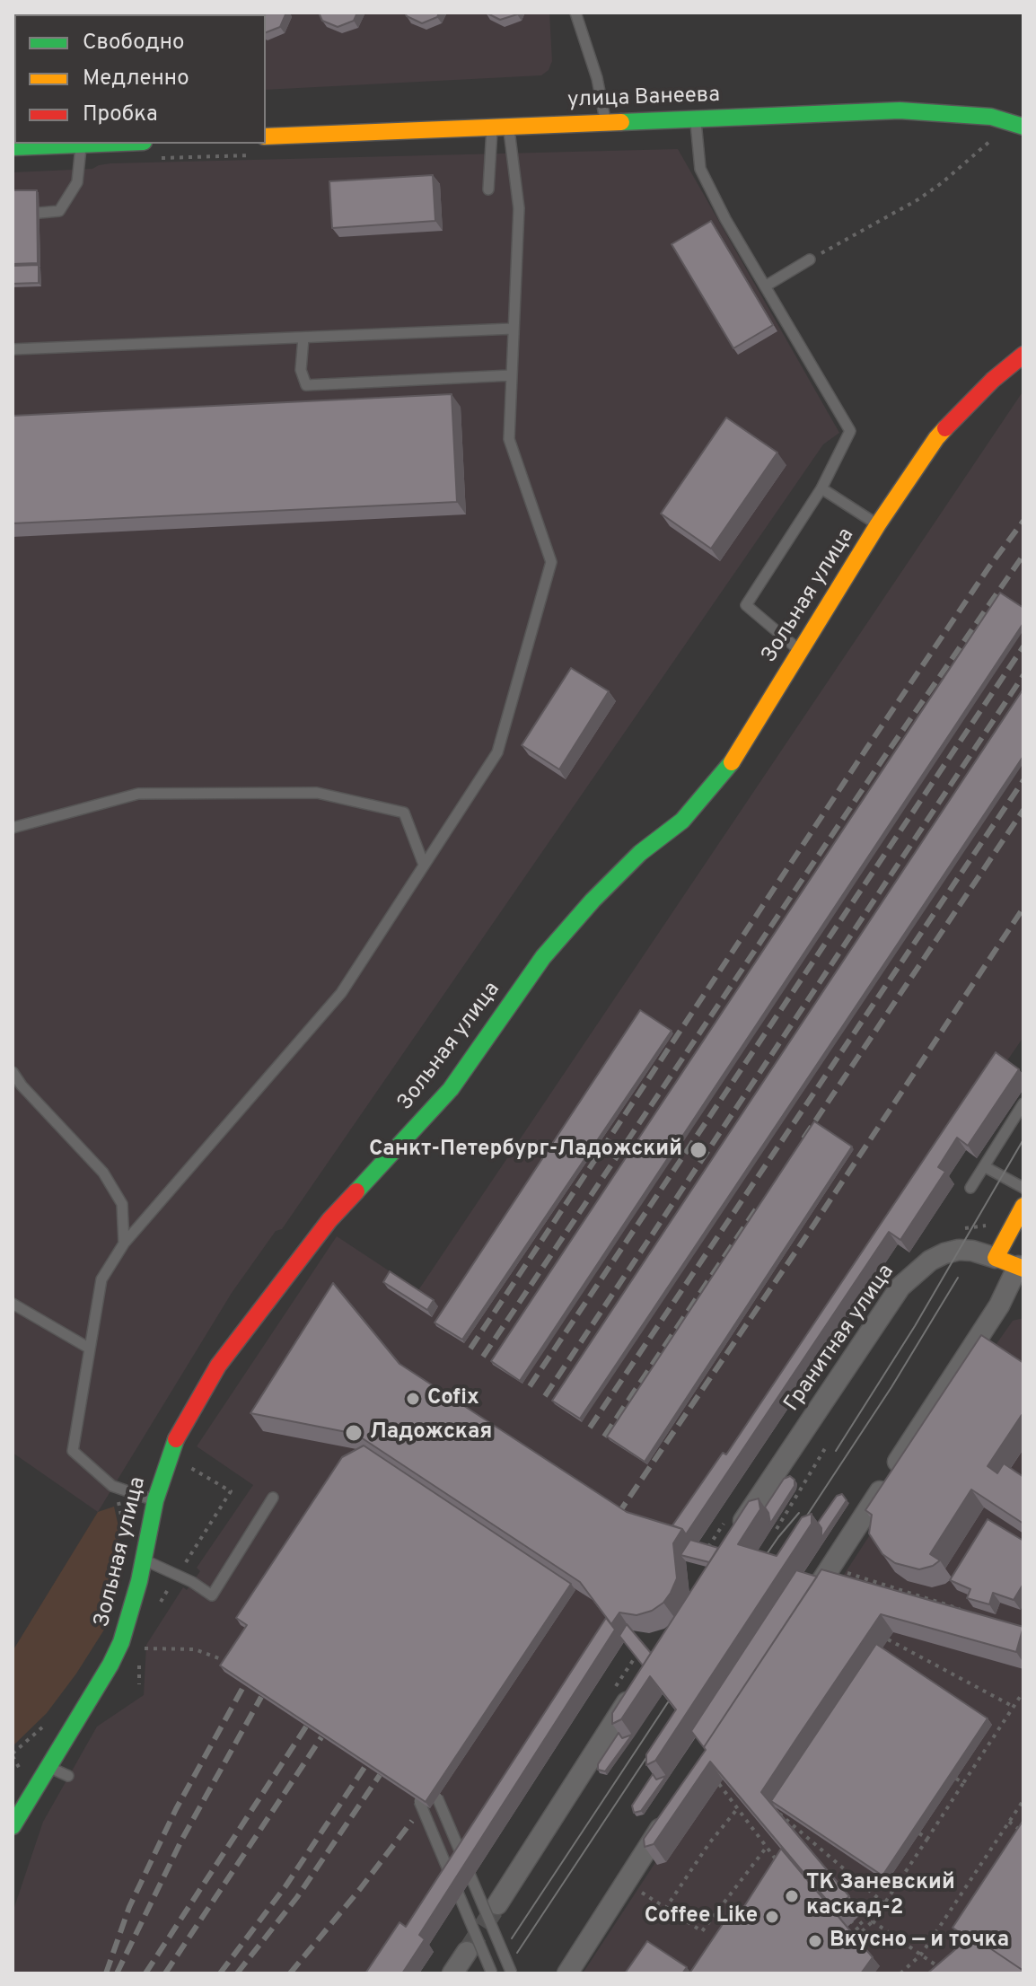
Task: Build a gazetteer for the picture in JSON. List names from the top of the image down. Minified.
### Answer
{"streets":{"street":["улица Ванеева","Зольная улица","Гранитная улица"]},"places":["Санкт-Петербург-Ладожский","Cofix","Ладожская","ТК Заневский каскад-2","Coffee Like","Вкусно — и точка"],"legend":["Свободно","Медленно","Пробка"]}
